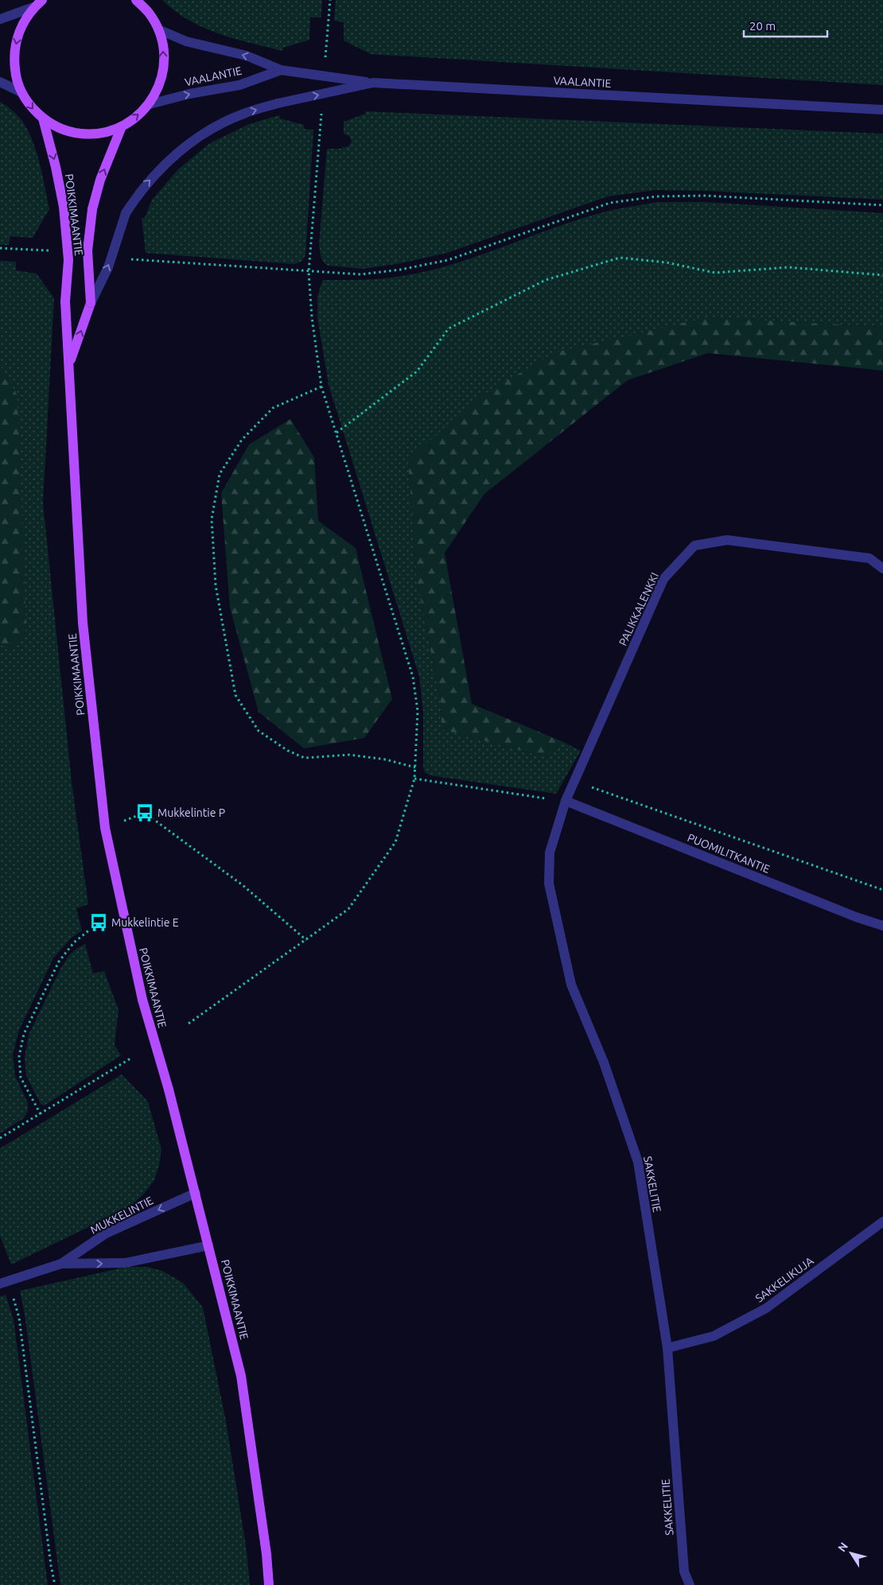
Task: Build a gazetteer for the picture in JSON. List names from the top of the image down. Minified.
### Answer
{"streets":{"main road":["POIKKIMAANTIE"],"street":["VAALANTIE","PALIKKALENKKI","PUOMILITKANTIE","SAKKELITIE","MUKKELINTIE","SAKKELIKUJA"]},"crossings":[["POIKKIMAANTIE","MUKKELINTIE"],["PALIKKALENKKI","PUOMILITKANTIE"],["PALIKKALENKKI","SAKKELITIE"],["PUOMILITKANTIE","SAKKELITIE"],["SAKKELITIE","SAKKELIKUJA"]],"places":{"bus stop":["Mukkelintie P","Mukkelintie E"]},"scale_bar":"20 m","north":"top left"}
